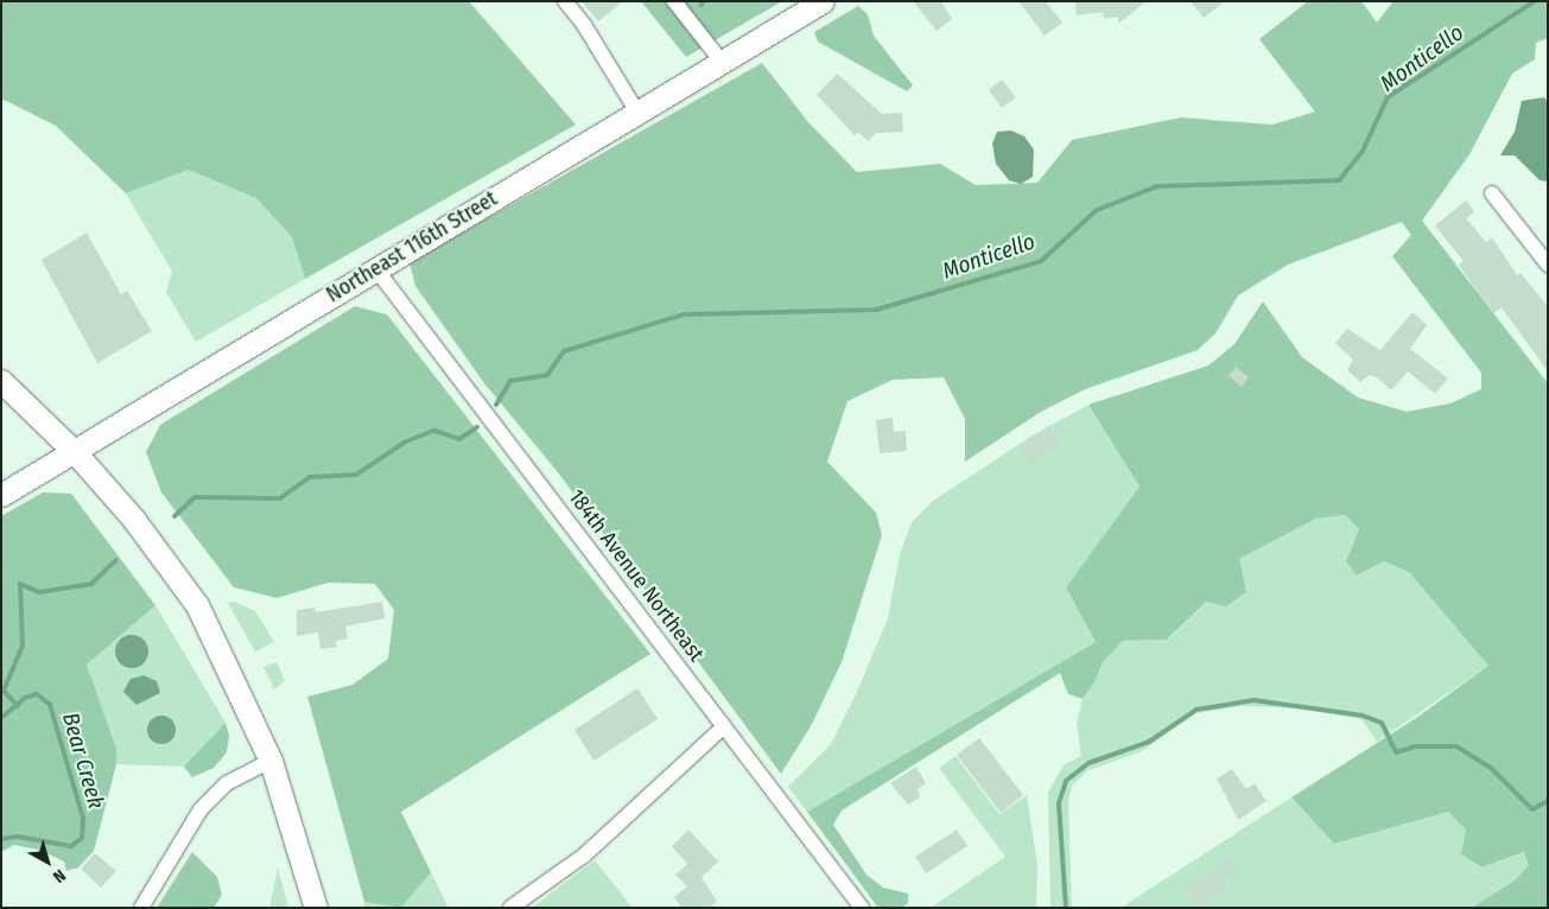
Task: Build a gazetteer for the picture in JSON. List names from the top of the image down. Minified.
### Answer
{"streets":{"street":["Northeast 116th Street","184th Avenue Northeast"]},"crossings":[["Northeast 116th Street","184th Avenue Northeast"]],"water":["Monticello","Bear Creek"],"north":"bottom right"}
